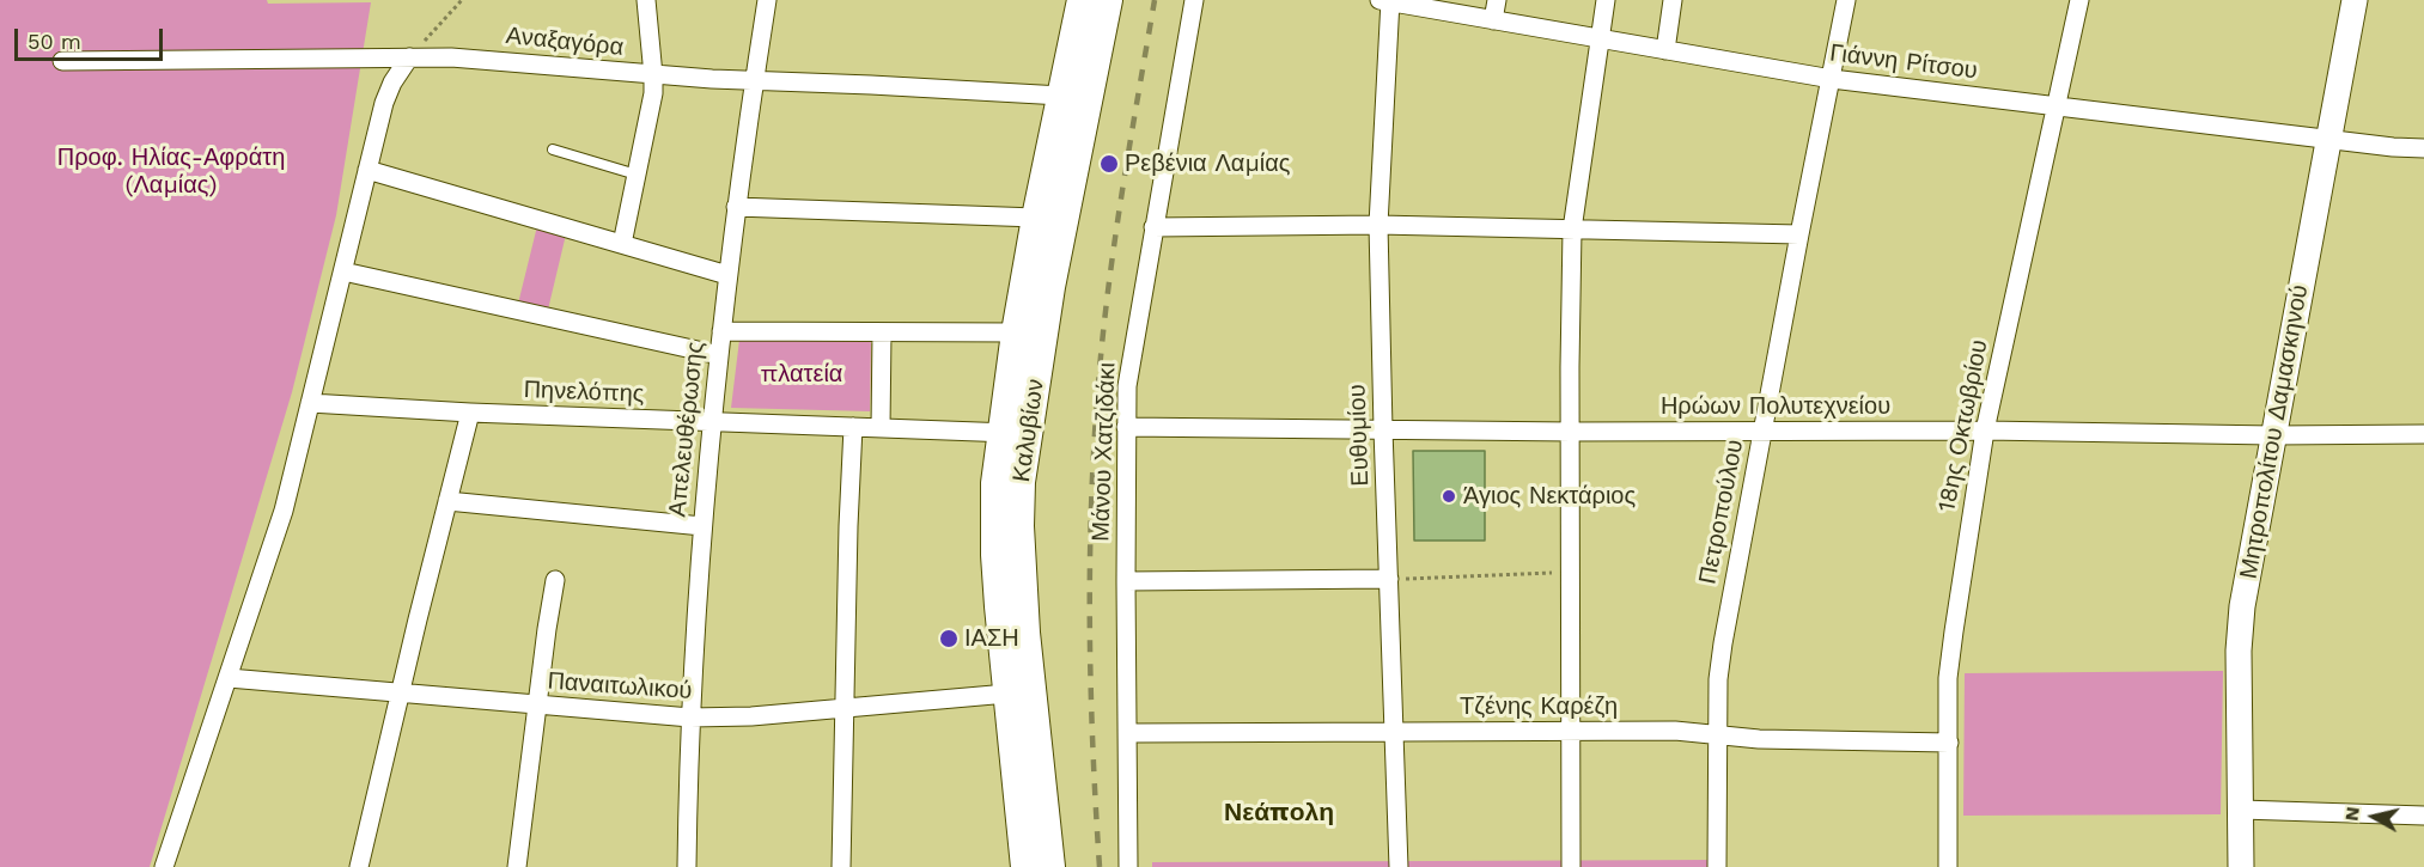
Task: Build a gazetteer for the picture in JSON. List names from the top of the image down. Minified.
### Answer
{"streets":{"main road":["Καλυβίων"],"street":["Αναξαγόρα","Γιάννη Ρίτσου","Πηνελόπης","Ηρώων Πολυτεχνείου","18ης Οκτωβρίου","Απελευθέρωσης","Μητροπολίτου Δαμασκηνού","Ευθυμίου","Μάνου Χατζιδάκι","Πετροπούλου","Παναιτωλικού","Τζένης Καρέζη"]},"crossings":[["Αναξαγόρα","Απελευθέρωσης"],["Αναξαγόρα","Καλυβίων"],["Γιάννη Ρίτσου","18ης Οκτωβρίου"],["Γιάννη Ρίτσου","Μητροπολίτου Δαμασκηνού"],["Γιάννη Ρίτσου","Ευθυμίου"],["Γιάννη Ρίτσου","Πετροπούλου"],["Πηνελόπης","Απελευθέρωσης"],["Πηνελόπης","Καλυβίων"],["Ηρώων Πολυτεχνείου","18ης Οκτωβρίου"],["Ηρώων Πολυτεχνείου","Μητροπολίτου Δαμασκηνού"],["Ηρώων Πολυτεχνείου","Ευθυμίου"],["Ηρώων Πολυτεχνείου","Μάνου Χατζιδάκι"],["Ηρώων Πολυτεχνείου","Πετροπούλου"],["18ης Οκτωβρίου","Τζένης Καρέζη"],["Απελευθέρωσης","Παναιτωλικού"],["Καλυβίων","Παναιτωλικού"],["Ευθυμίου","Τζένης Καρέζη"],["Μάνου Χατζιδάκι","Τζένης Καρέζη"],["Πετροπούλου","Τζένης Καρέζη"]],"districts":["Νεάπολη"],"parks":["Προφ. Ηλίας-Αφράτη (Λαμίας)","πλατεία"],"places":["Ρεβένια Λαμίας","Άγιος Νεκτάριος","ΙΑΣΗ"],"scale_bar":"50 m","north":"left"}
